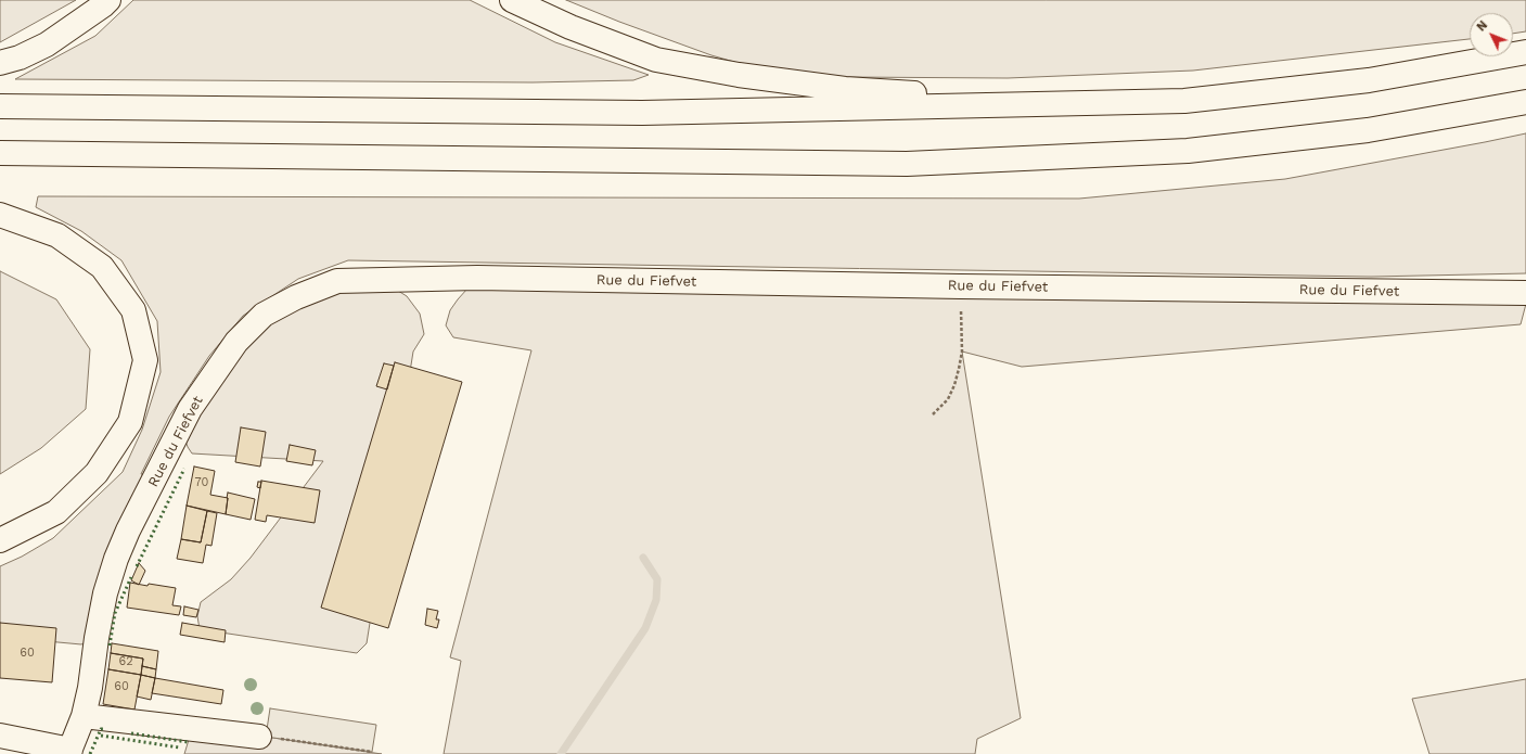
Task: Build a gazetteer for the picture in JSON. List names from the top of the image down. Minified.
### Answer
{"streets":{"main road":["Rue du Fiefvet"]},"house_numbers":["70","60","62","60"],"north":"top left"}
